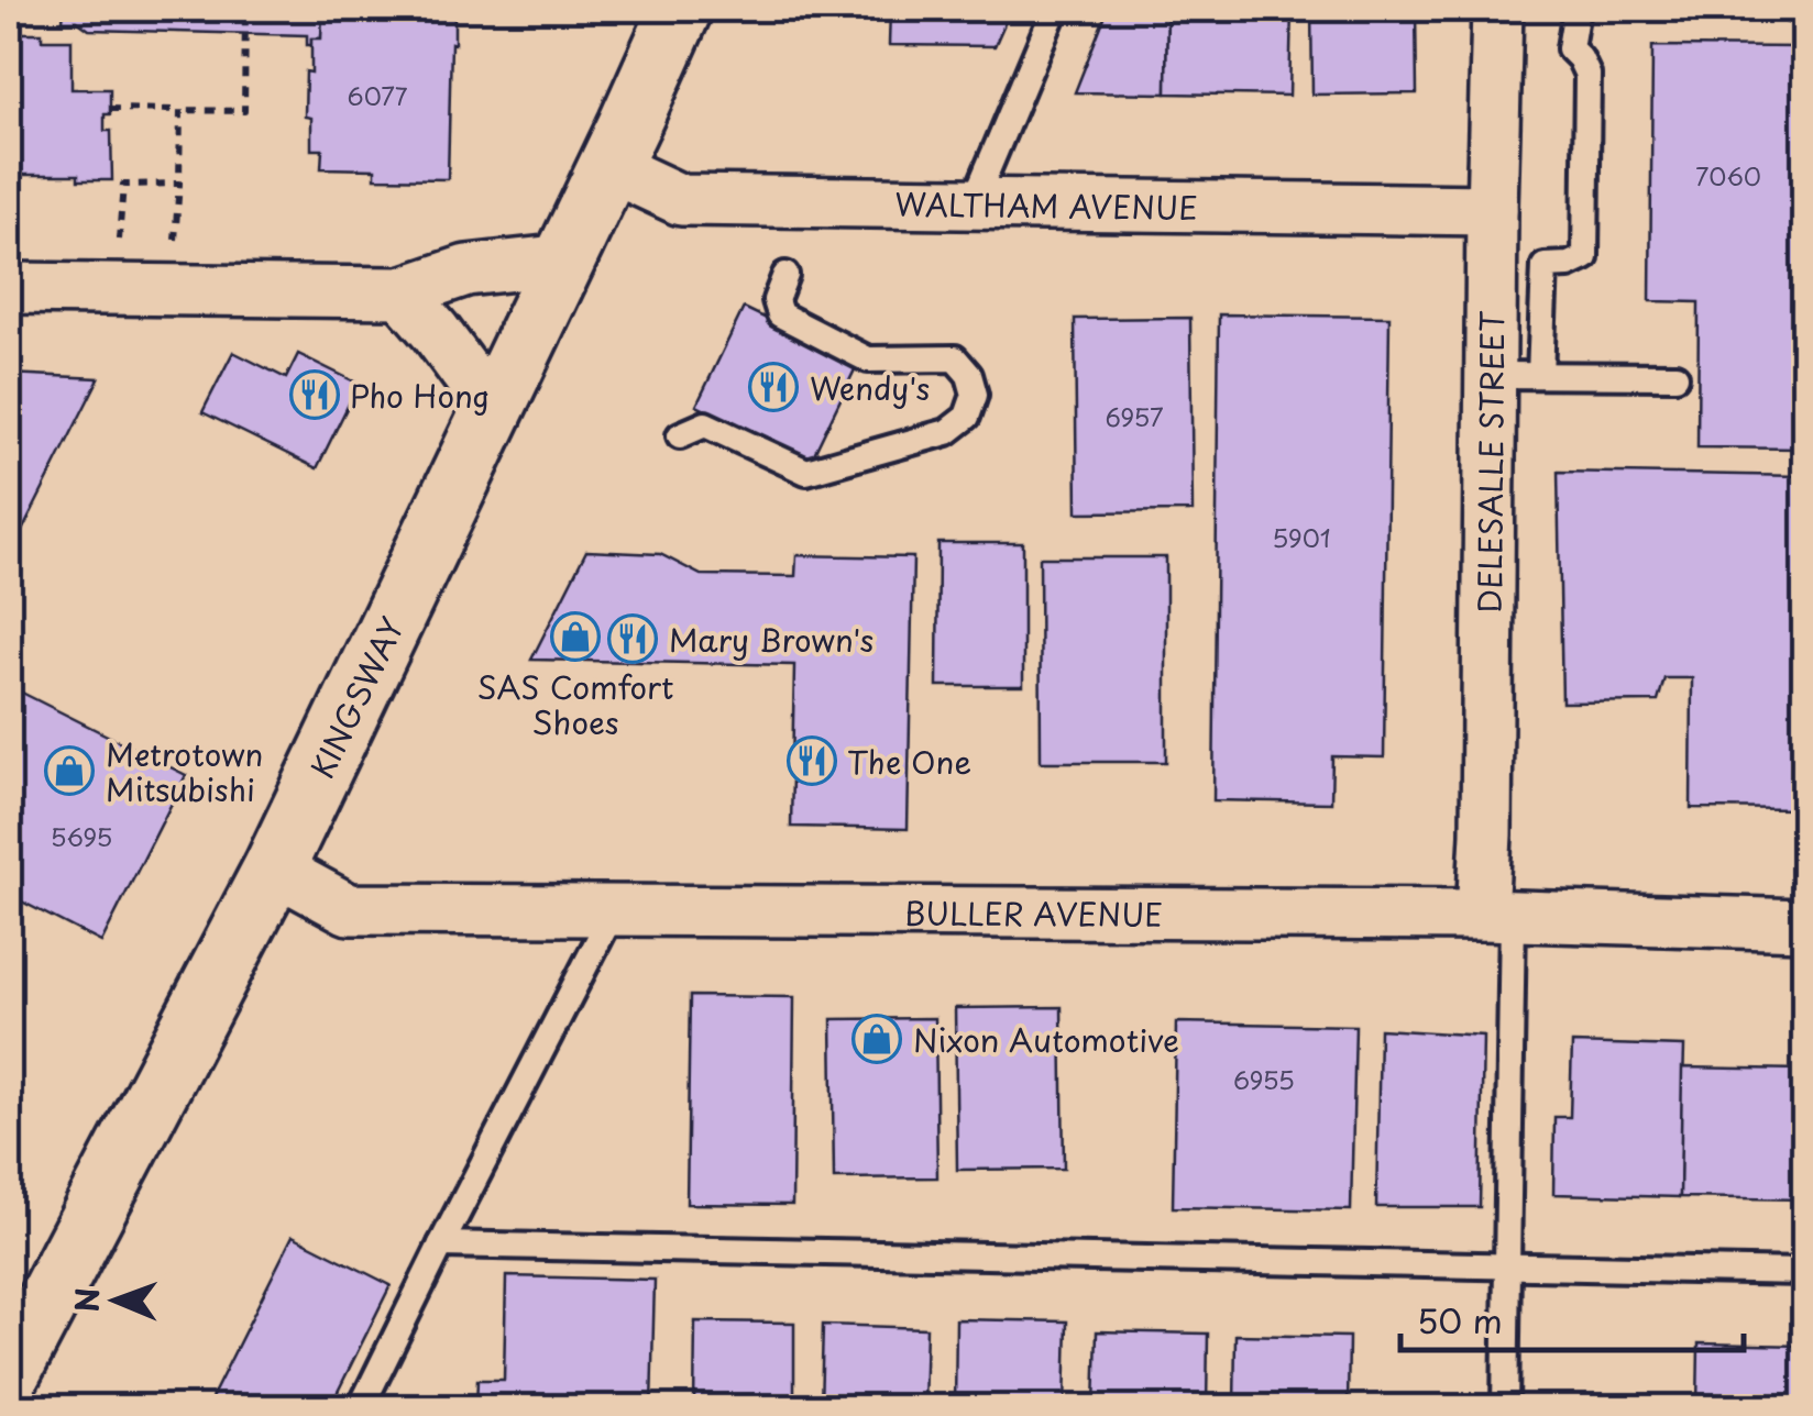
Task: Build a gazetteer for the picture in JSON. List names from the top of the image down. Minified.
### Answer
{"streets":{"main road":["KINGSWAY"],"street":["WALTHAM AVENUE","DELESALLE STREET","BULLER AVENUE"]},"crossings":[["WALTHAM AVENUE","DELESALLE STREET"],["WALTHAM AVENUE","KINGSWAY"],["DELESALLE STREET","BULLER AVENUE"],["KINGSWAY","BULLER AVENUE"]],"places":{"restaurant":["Wendy's","Pho Hong","Mary Brown's","The One"],"shop":["SAS Comfort Shoes","Metrotown Mitsubishi","Nixon Automotive"]},"house_numbers":["6077","7060","6957","5901","5695","6955"],"scale_bar":"50 m","north":"left"}
